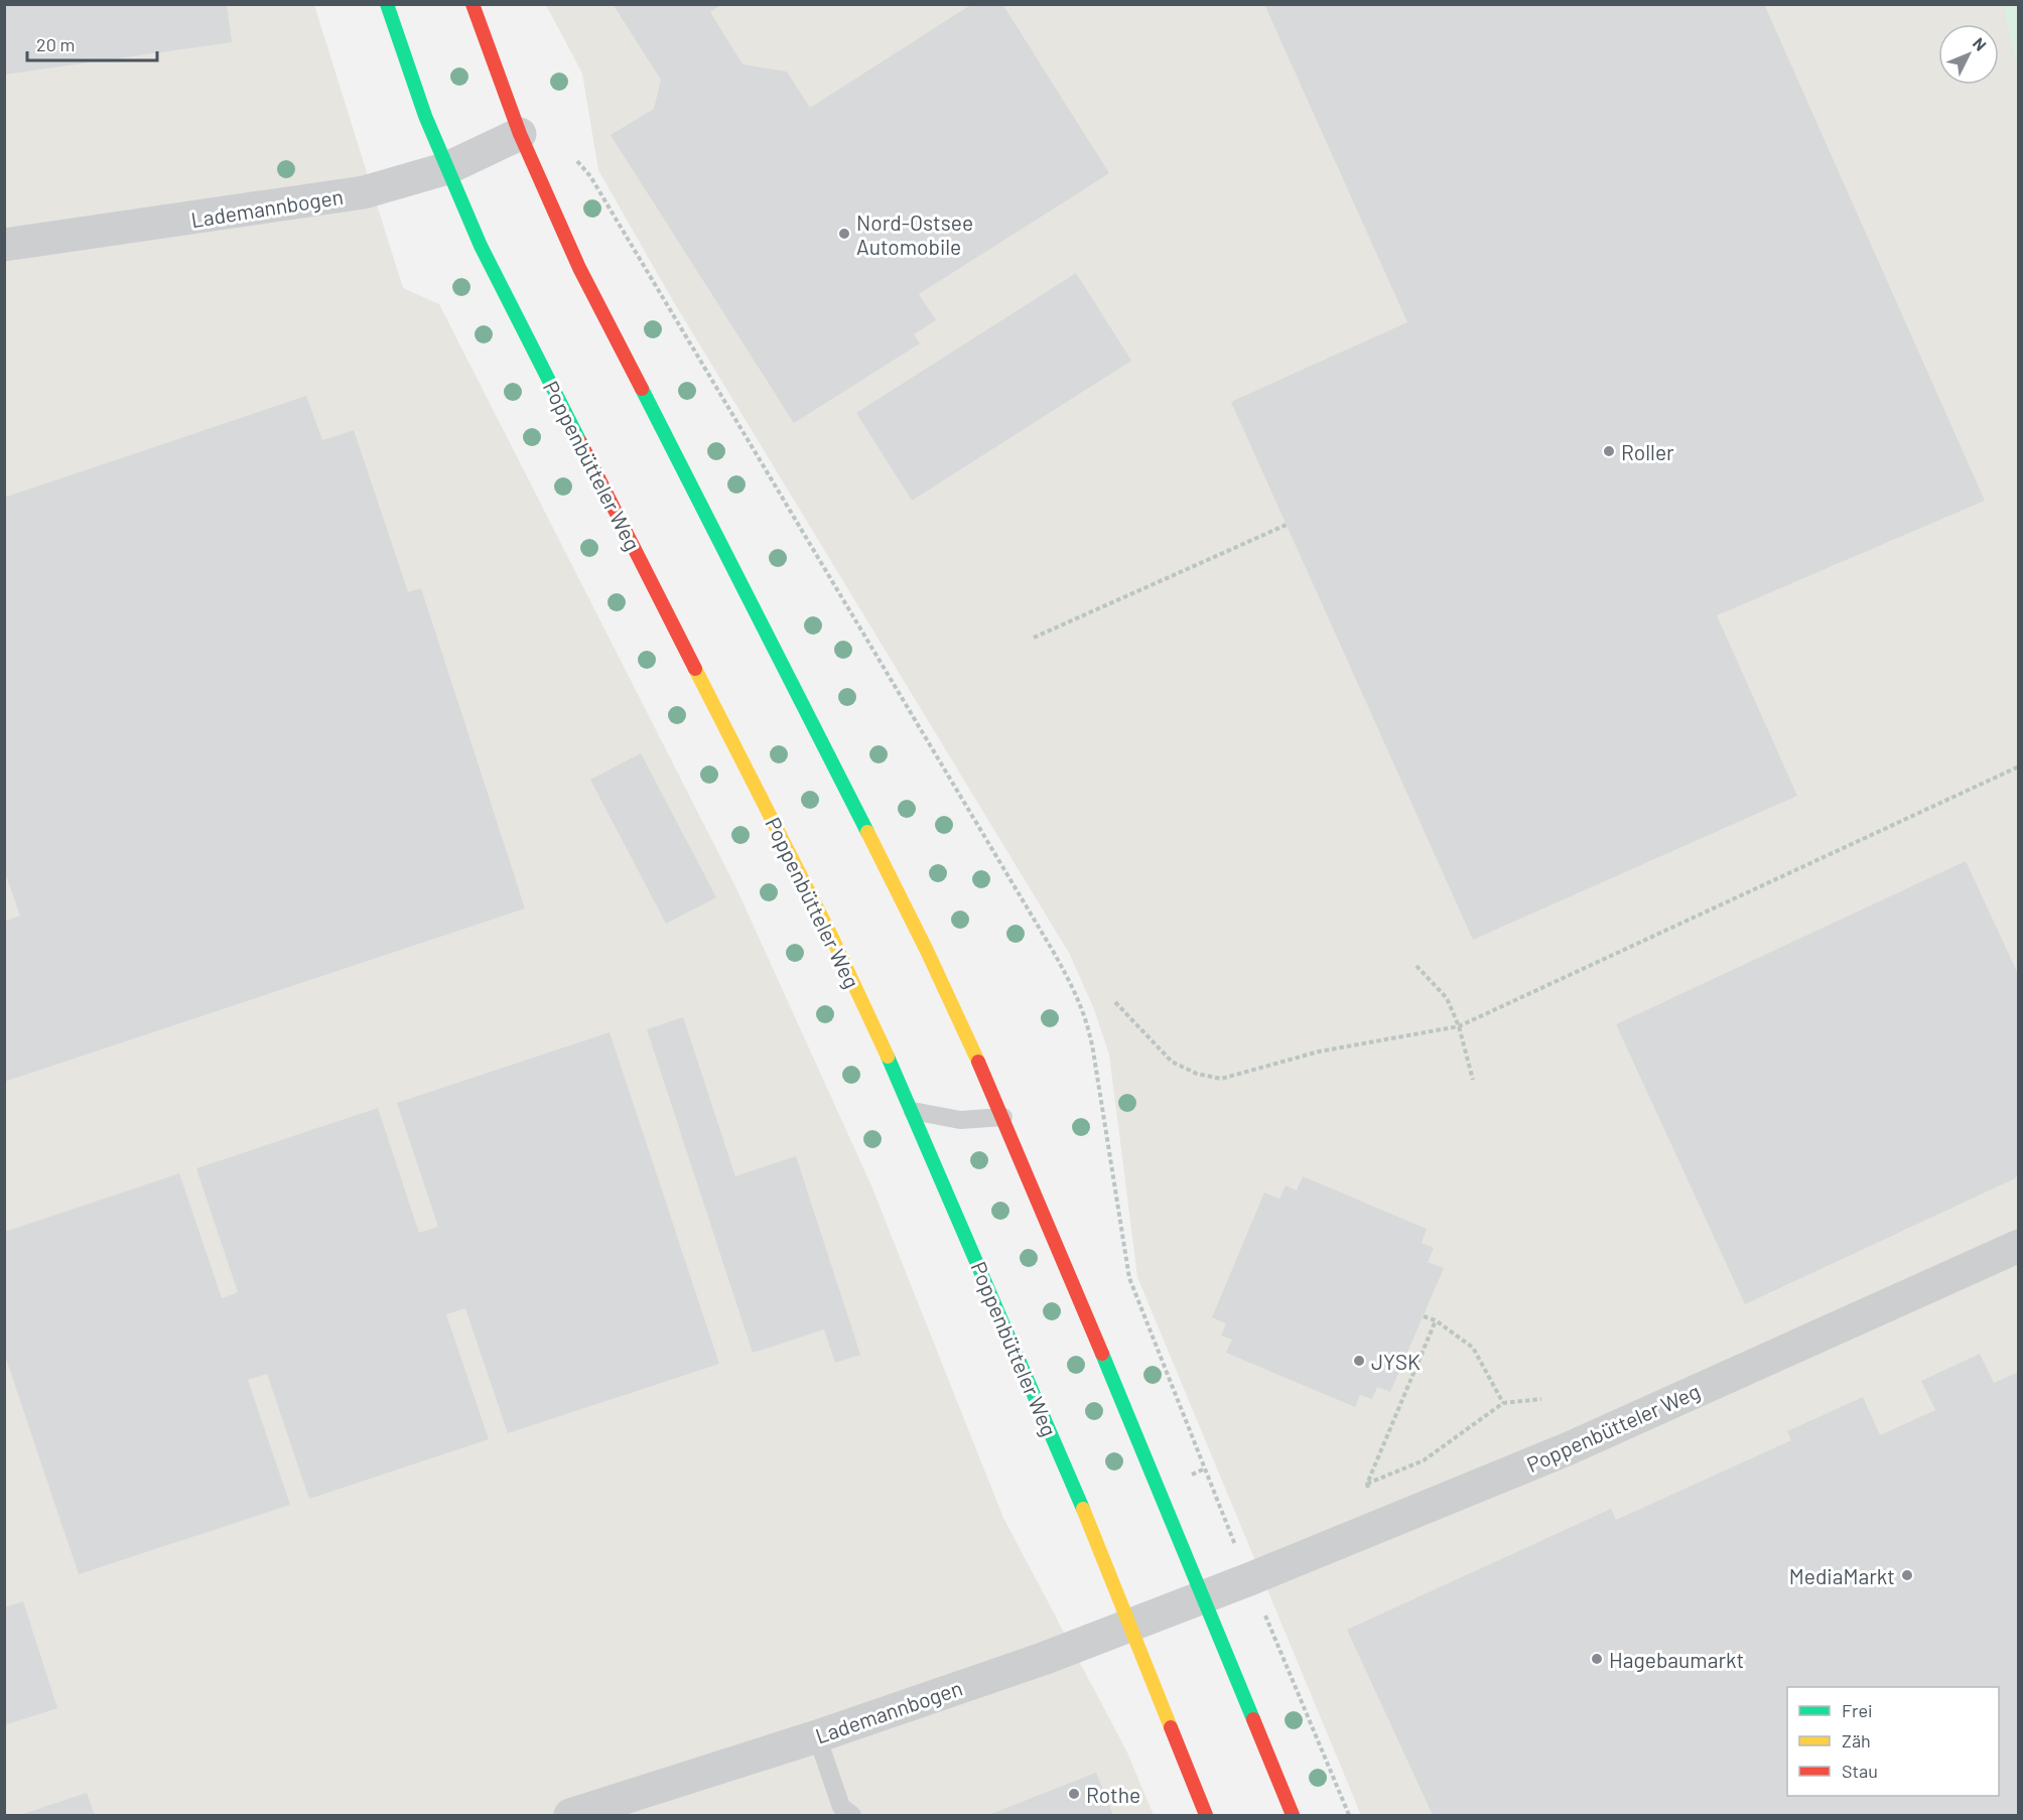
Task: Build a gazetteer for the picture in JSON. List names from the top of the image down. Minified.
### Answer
{"streets":{"main road":["Poppenbütteler Weg"],"street":["Lademannbogen"]},"crossings":[["Lademannbogen","Poppenbütteler Weg"]],"places":["Nord-Ostsee Automobile","Roller","JYSK","MediaMarkt","Hagebaumarkt","Rothe"],"legend":["Frei","Zäh","Stau"],"scale_bar":"20 m","north":"top right"}
